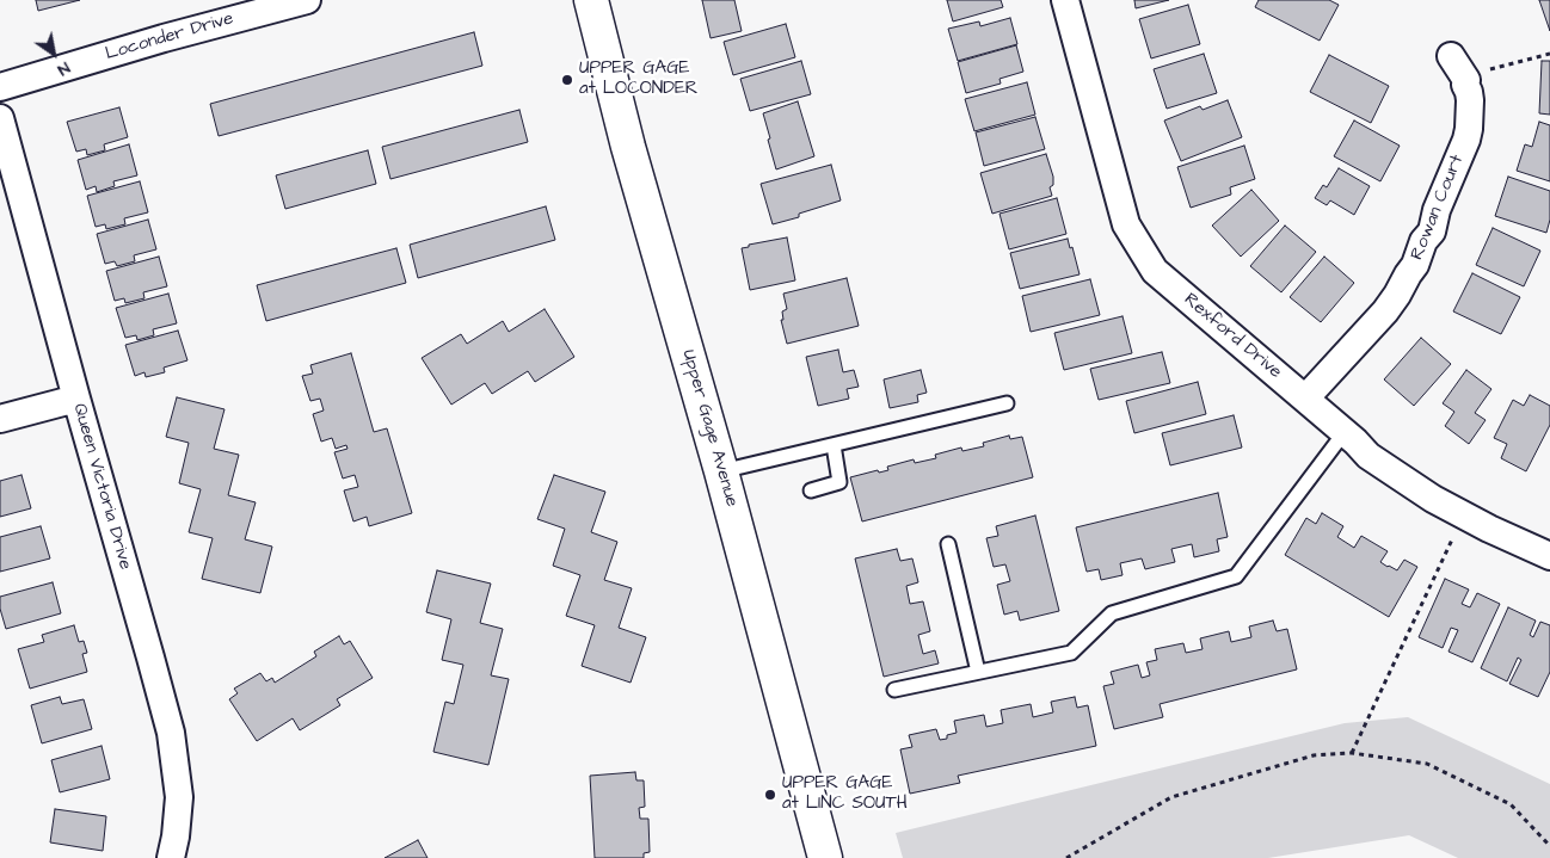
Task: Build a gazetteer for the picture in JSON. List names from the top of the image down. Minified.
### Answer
{"streets":{"main road":["Upper Gage Avenue"],"street":["Loconder Drive","Rowan Court","Rexford Drive","Queen Victoria Drive"]},"crossings":[["Rowan Court","Rexford Drive"]],"places":["UPPER GAGE at LOCONDER","UPPER GAGE at LINC SOUTH"],"north":"bottom right"}
